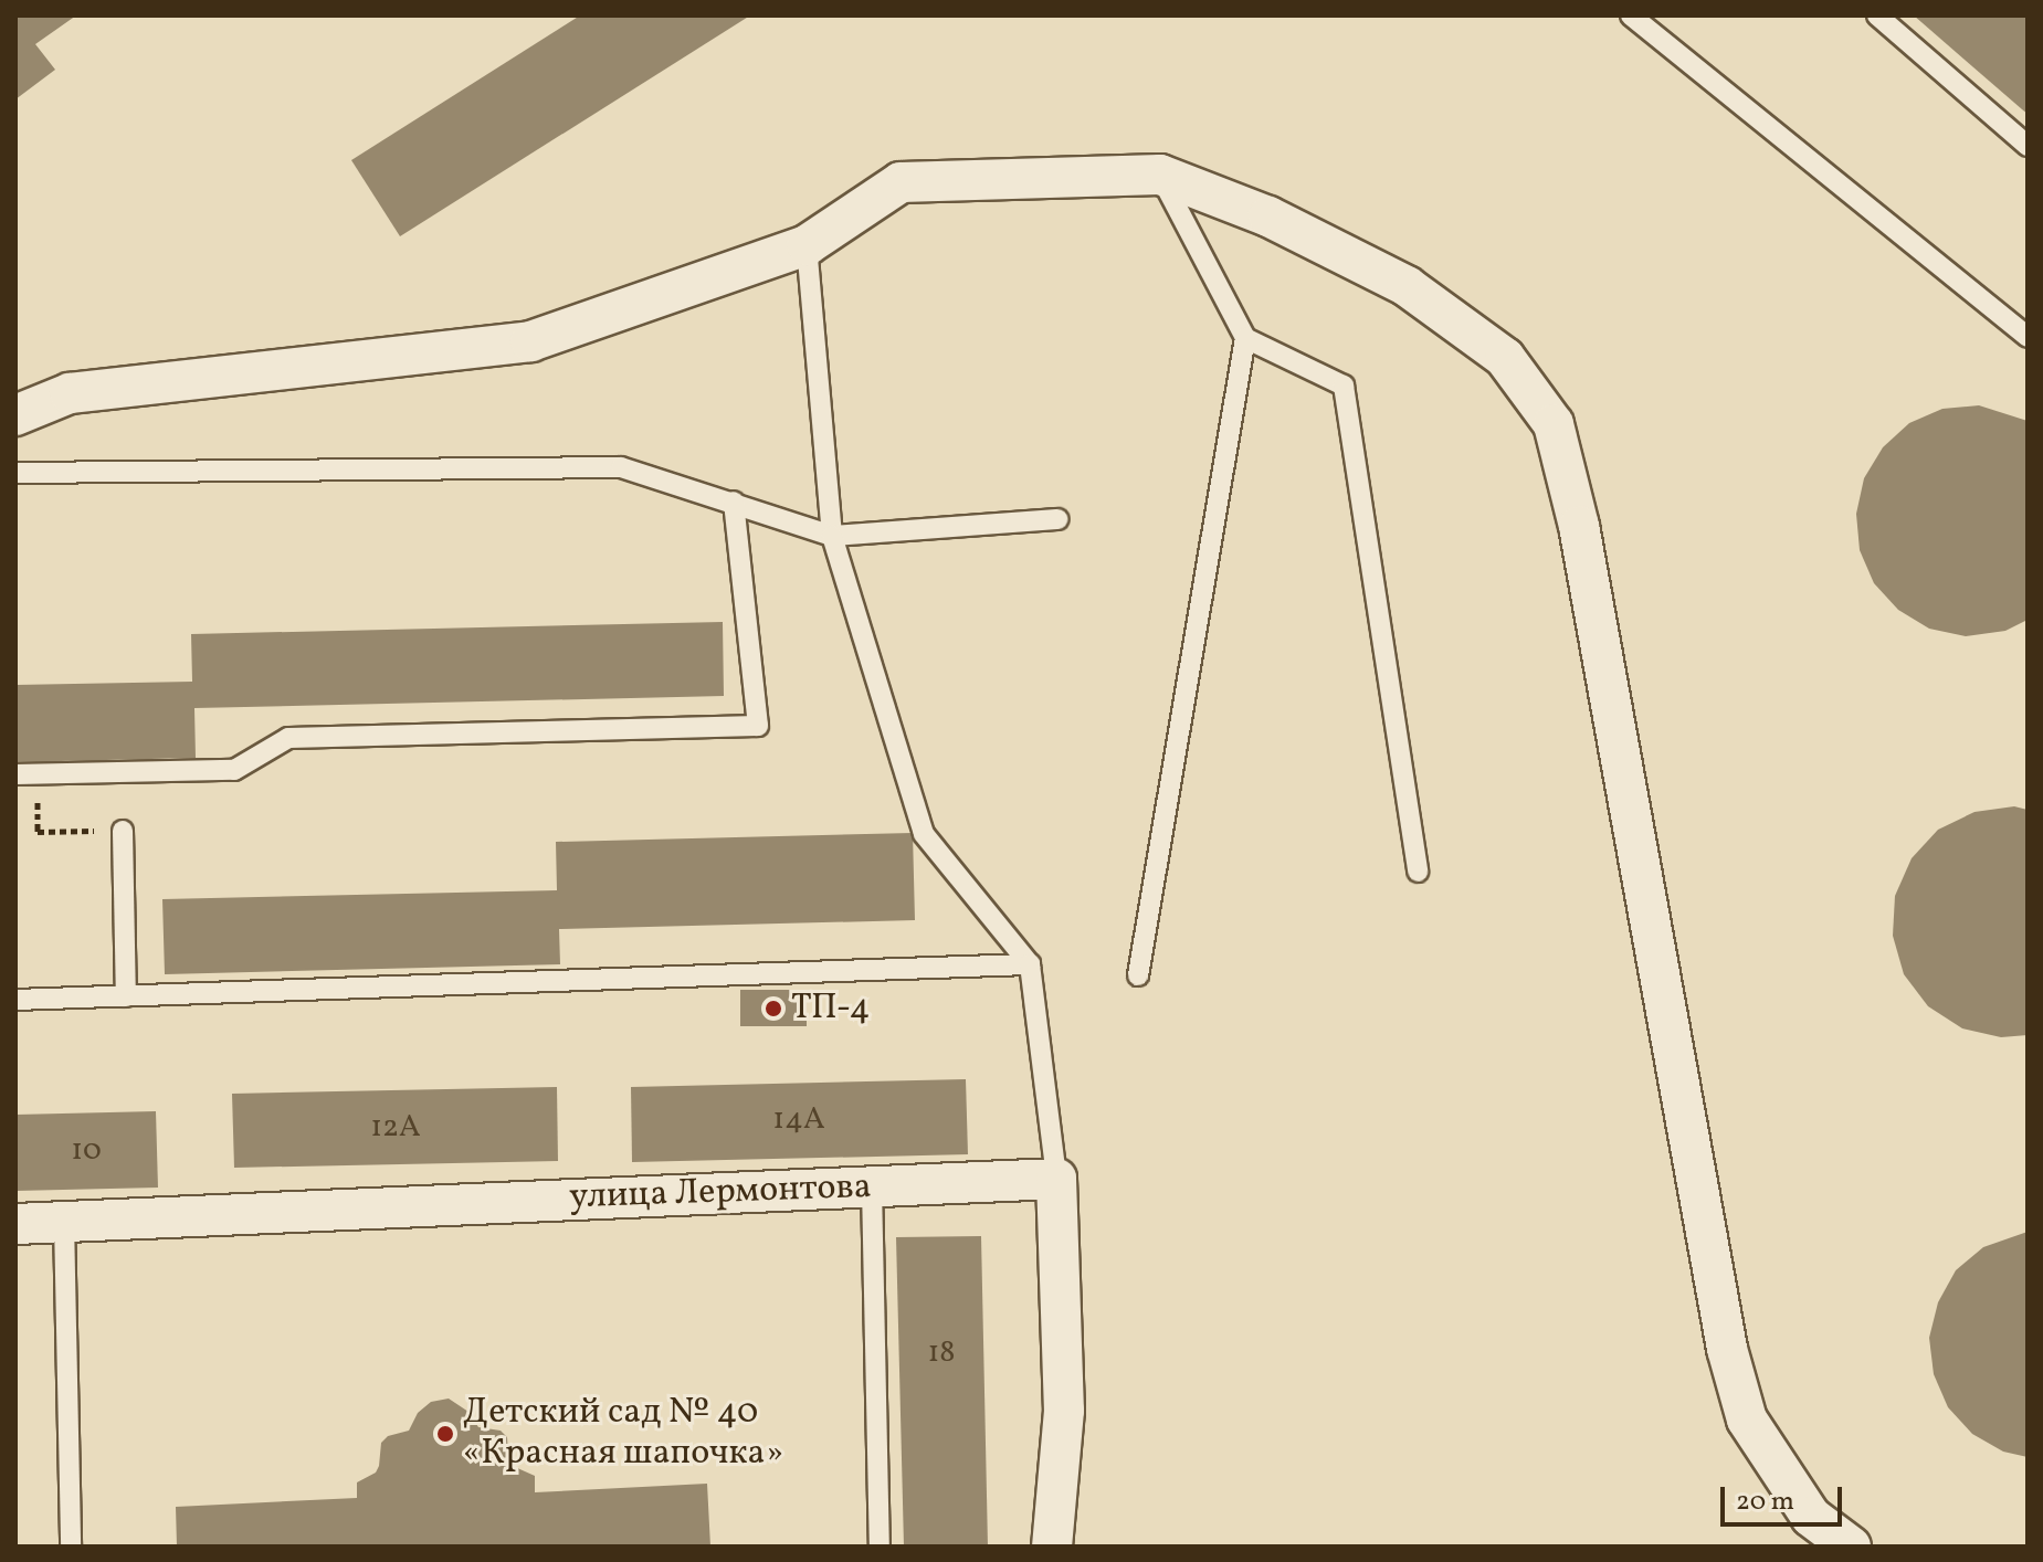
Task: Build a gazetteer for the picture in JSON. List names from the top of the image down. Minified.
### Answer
{"streets":{"street":["улица Лермонтова"]},"places":["ТП-4","Детский сад № 40 «Красная шапочка»"],"house_numbers":["14А","12А","10","18"],"scale_bar":"20 m"}
